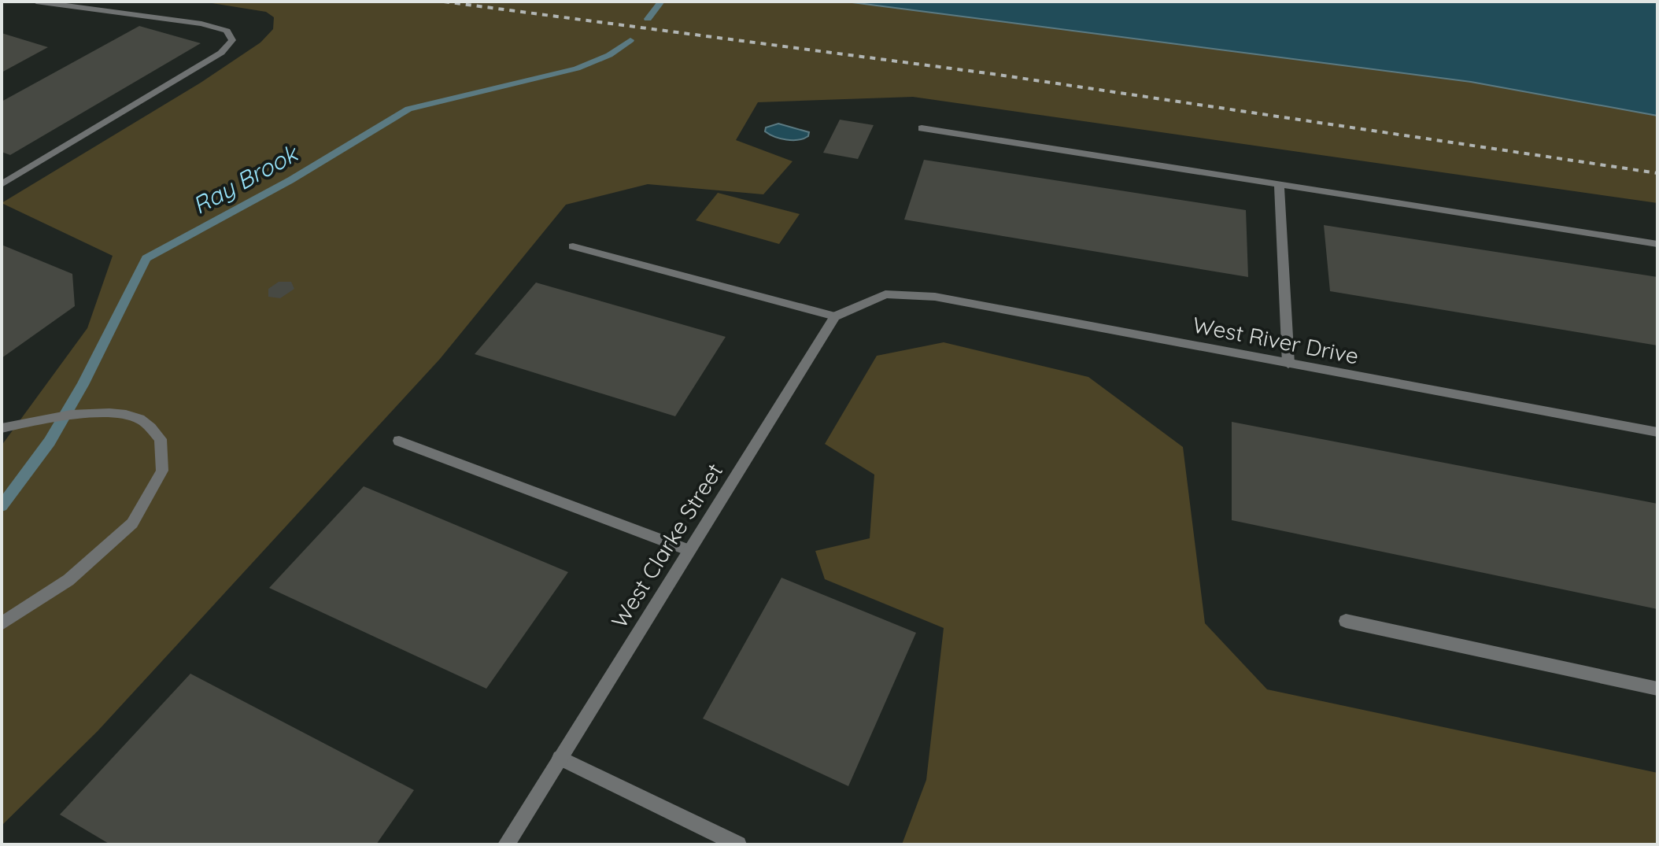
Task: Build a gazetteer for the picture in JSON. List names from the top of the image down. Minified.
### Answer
{"streets":{"street":["West River Drive","West Clarke Street"]},"crossings":[["West River Drive","West Clarke Street"]],"water":["Ray Brook"]}
